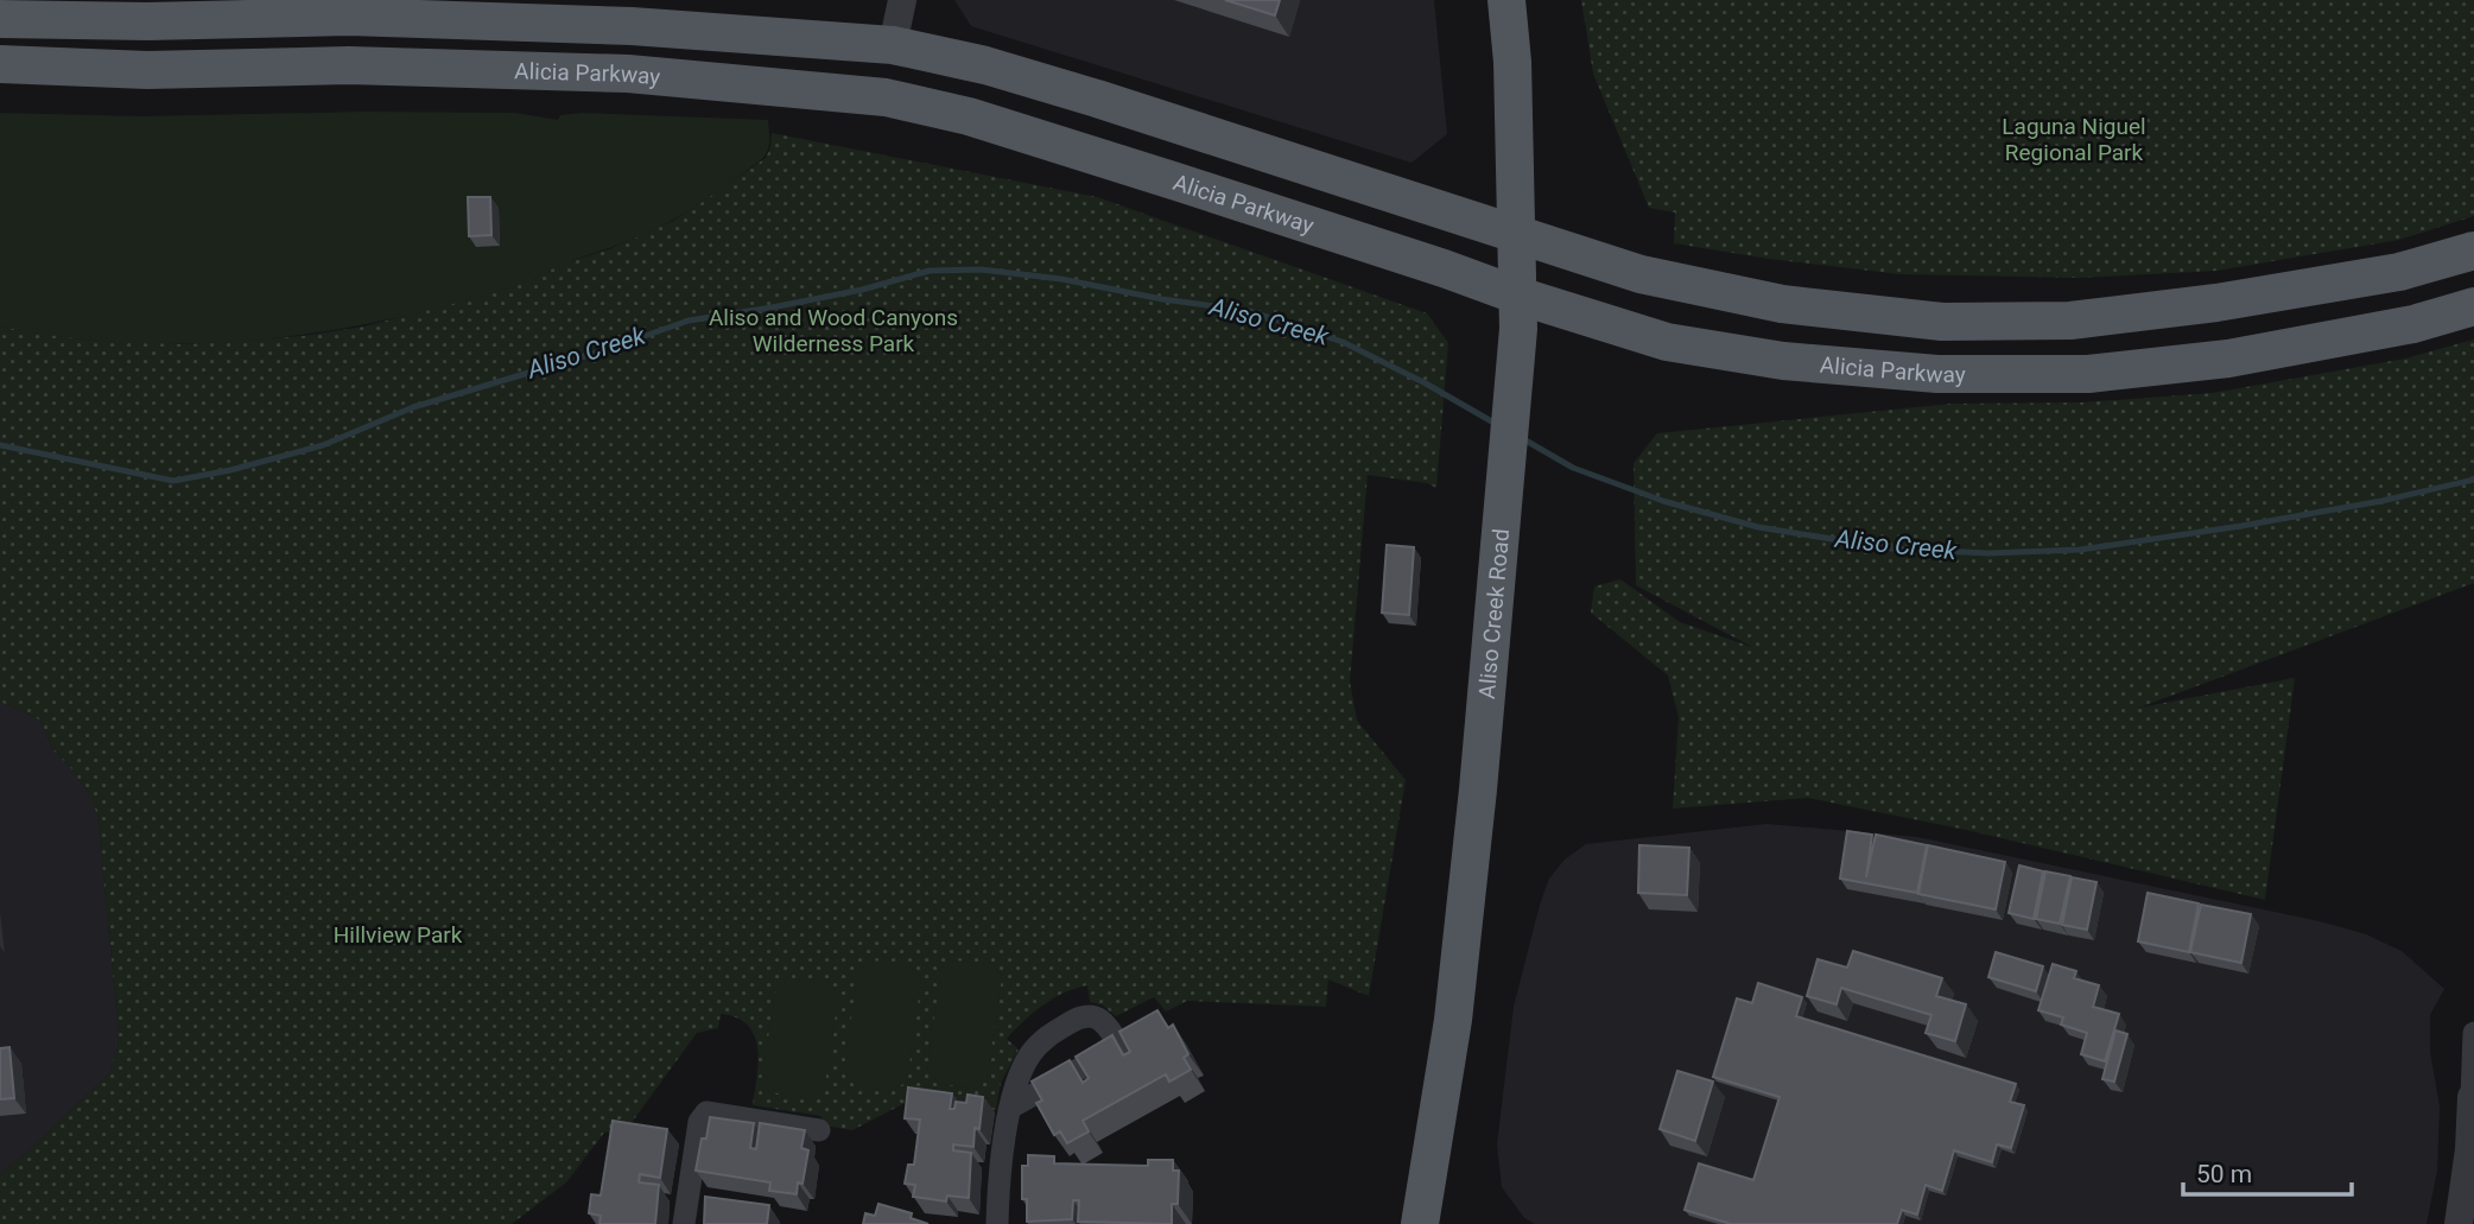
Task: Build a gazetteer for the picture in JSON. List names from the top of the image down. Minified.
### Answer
{"streets":{"main road":["Alicia Parkway","Aliso Creek Road"]},"crossings":[["Alicia Parkway","Aliso Creek Road"]],"water":["Aliso Creek"],"parks":["Laguna Niguel Regional Park","Aliso and Wood Canyons Wilderness Park","Hillview Park"],"scale_bar":"50 m"}
